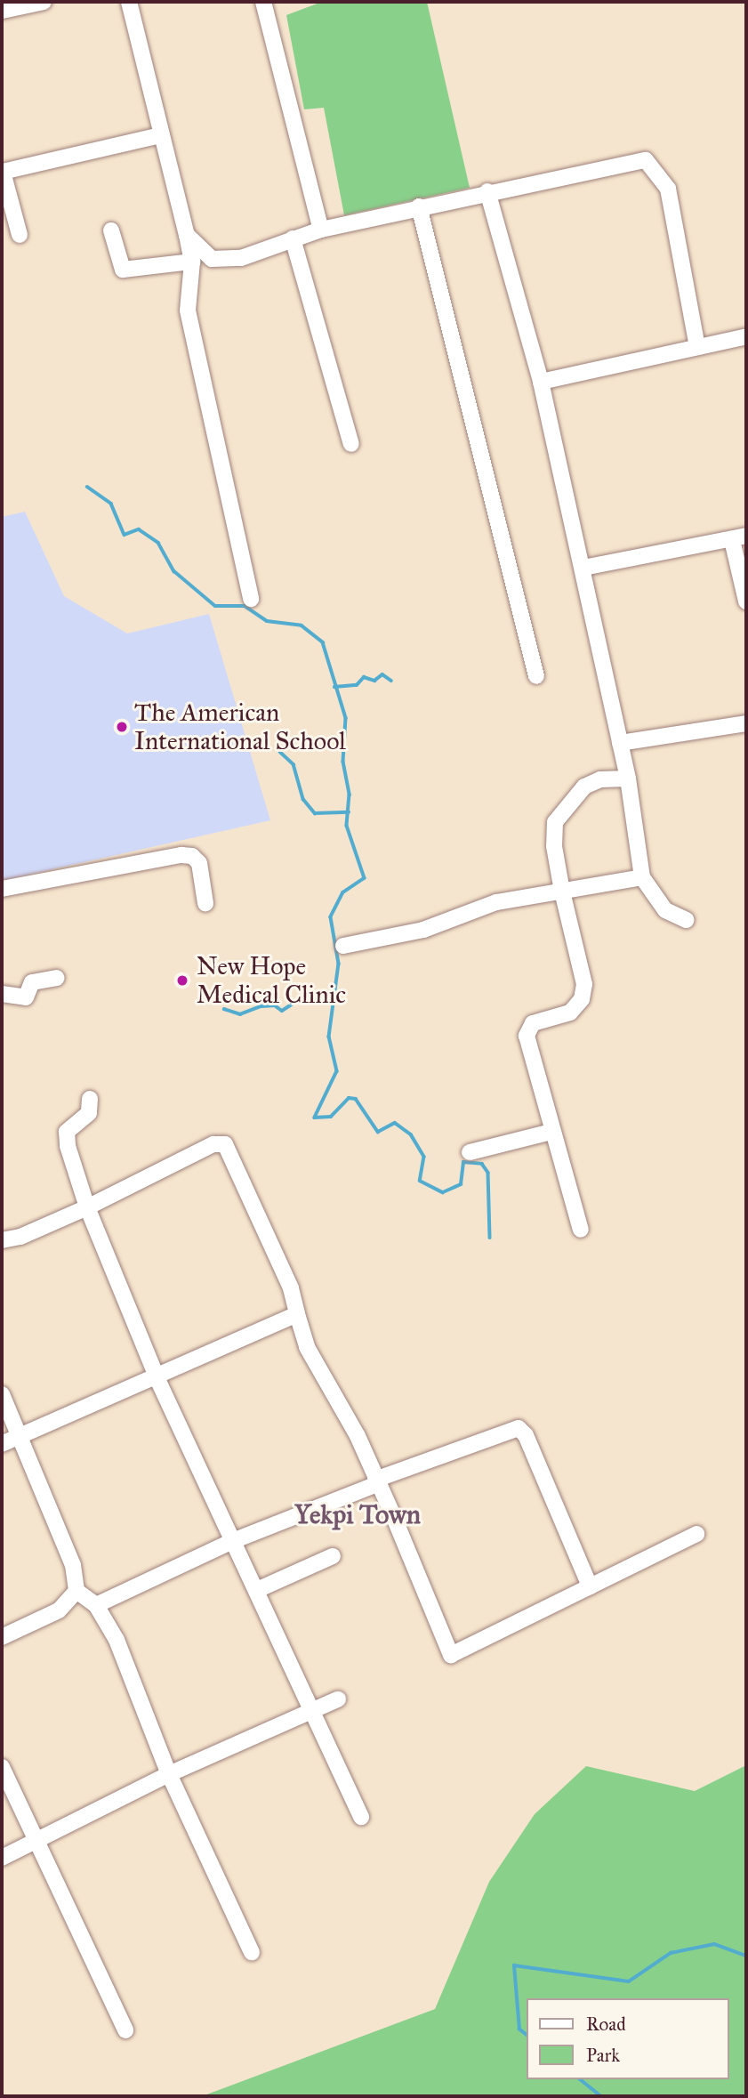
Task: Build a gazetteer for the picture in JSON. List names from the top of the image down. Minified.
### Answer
{"districts":["Yekpi Town"],"places":["The American International School","New Hope Medical Clinic"],"legend":["Road","Park"]}
